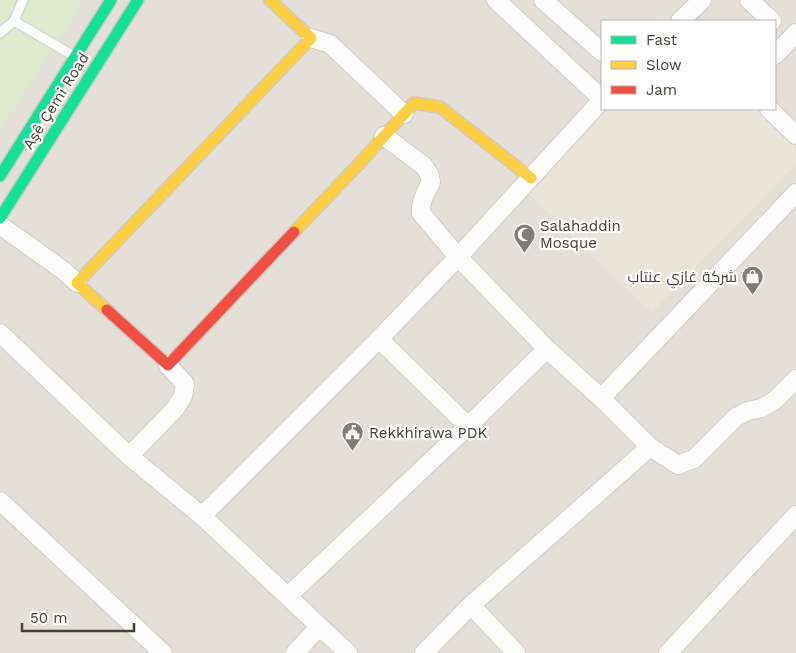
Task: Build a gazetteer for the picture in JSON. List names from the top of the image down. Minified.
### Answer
{"streets":{"street":["Aşê Çemi Road"]},"places":{"mosque":["Salahaddin Mosque"],"shop":["شركة غازي عنتاب"],"public building":["Rekkhirawa PDK"]},"legend":["Fast","Slow","Jam"],"scale_bar":"50 m"}
